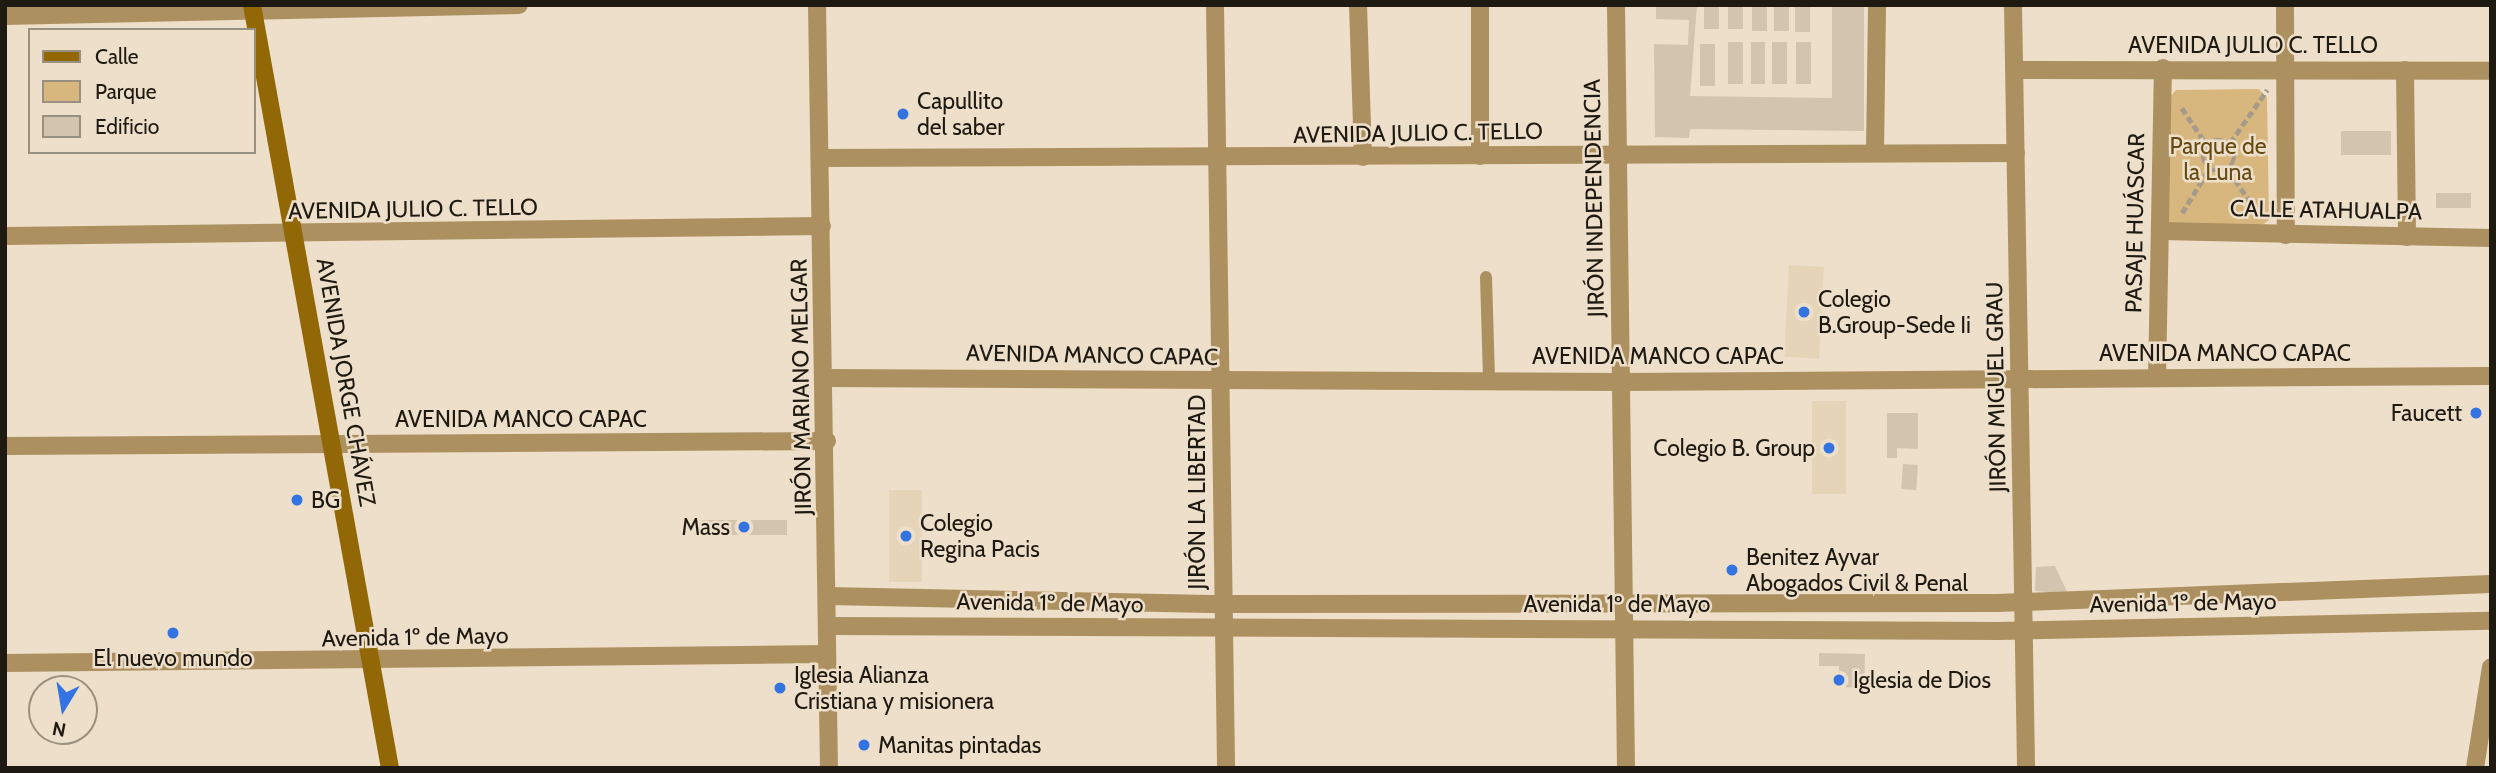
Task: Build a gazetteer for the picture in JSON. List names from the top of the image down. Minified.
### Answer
{"streets":{"street":["AVENIDA JULIO C. TELLO","JIRÓN INDEPENDENCIA","CALLE ATAHUALPA","PASAJE HUÁSCAR","AVENIDA MANCO CAPAC","AVENIDA JORGE CHÁVEZ","JIRÓN MARIANO MELGAR","JIRÓN MIGUEL GRAU","JIRÓN LA LIBERTAD","Avenida 1º de Mayo"]},"crossings":[["AVENIDA JULIO C. TELLO","JIRÓN INDEPENDENCIA"],["AVENIDA JULIO C. TELLO","PASAJE HUÁSCAR"],["AVENIDA JULIO C. TELLO","AVENIDA JORGE CHÁVEZ"],["AVENIDA JULIO C. TELLO","JIRÓN MARIANO MELGAR"],["AVENIDA JULIO C. TELLO","JIRÓN MIGUEL GRAU"],["AVENIDA JULIO C. TELLO","JIRÓN LA LIBERTAD"],["JIRÓN INDEPENDENCIA","AVENIDA MANCO CAPAC"],["JIRÓN INDEPENDENCIA","Avenida 1º de Mayo"],["CALLE ATAHUALPA","PASAJE HUÁSCAR"],["PASAJE HUÁSCAR","AVENIDA MANCO CAPAC"],["AVENIDA MANCO CAPAC","AVENIDA JORGE CHÁVEZ"],["AVENIDA MANCO CAPAC","JIRÓN MARIANO MELGAR"],["AVENIDA MANCO CAPAC","JIRÓN MIGUEL GRAU"],["AVENIDA MANCO CAPAC","JIRÓN LA LIBERTAD"],["AVENIDA JORGE CHÁVEZ","Avenida 1º de Mayo"],["JIRÓN MARIANO MELGAR","Avenida 1º de Mayo"],["JIRÓN MIGUEL GRAU","Avenida 1º de Mayo"],["JIRÓN LA LIBERTAD","Avenida 1º de Mayo"]],"parks":["Parque de la Luna"],"places":["Capullito del saber","Colegio B.Group-Sede Ii","Faucett","Colegio B. Group","BG","Mass","Colegio Regina Pacis","Benitez Ayvar Abogados Civil & Penal","El nuevo mundo","Iglesia de Dios","Iglesia Alianza Cristiana y misionera","Manitas pintadas"],"legend":["Calle","Parque","Edificio"],"north":"bottom"}
